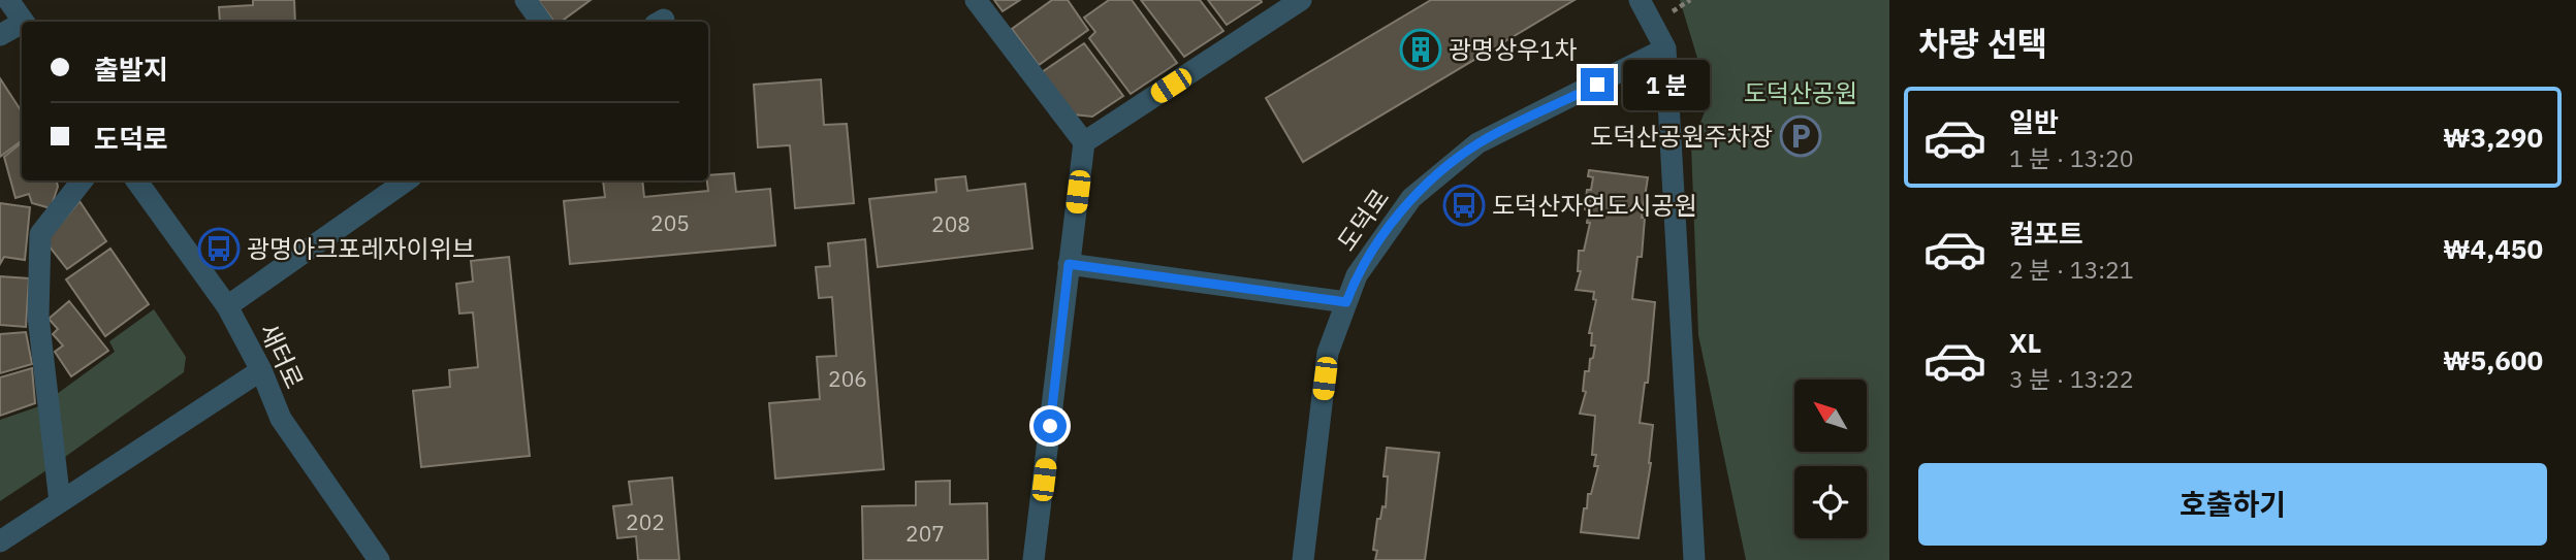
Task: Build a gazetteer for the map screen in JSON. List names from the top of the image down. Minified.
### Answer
{"streets":{"street":["도덕로","새터로"]},"parks":["도덕산공원"],"places":{"building":["광명상우1차"],"parking":["도덕산공원주차장"],"bus stop":["도덕산자연도시공원","광명아크포레자이위브"]},"house_numbers":["205","208","206","202","207"],"north":"top left","page":{"heading":"차량 선택","banner":["출발지","도덕로"],"bubble":"1 분","list":[{"name":"일반","note":"1 분 · 13:20","value":"₩3,290"},{"name":"컴포트","note":"2 분 · 13:21","value":"₩4,450"},{"name":"XL","note":"3 분 · 13:22","value":"₩5,600"}],"buttons":"호출하기"}}
